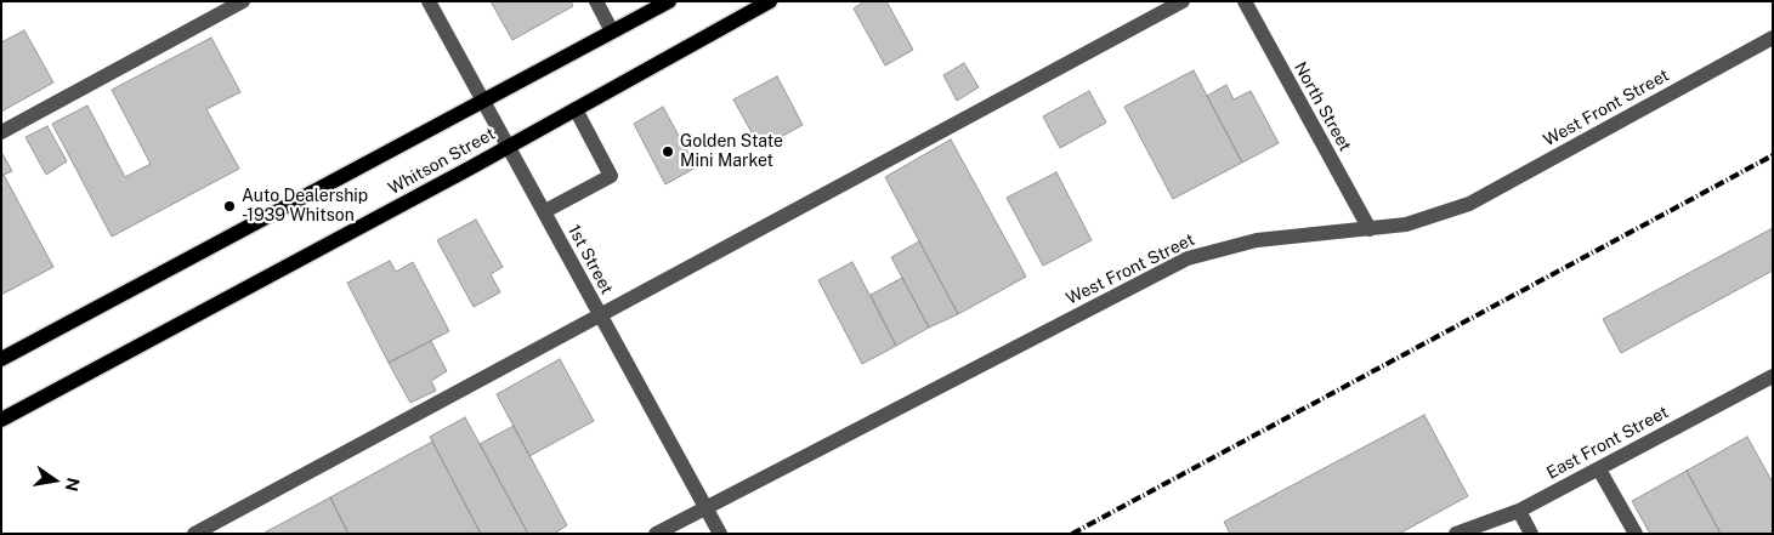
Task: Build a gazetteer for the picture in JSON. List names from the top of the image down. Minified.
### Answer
{"streets":{"main road":["Whitson Street"],"street":["North Street","West Front Street","1st Street","East Front Street"]},"crossings":[["North Street","West Front Street"],["West Front Street","1st Street"],["Whitson Street","1st Street"]],"places":["Golden State Mini Market","Auto Dealership -1939 Whitson"],"north":"right"}
